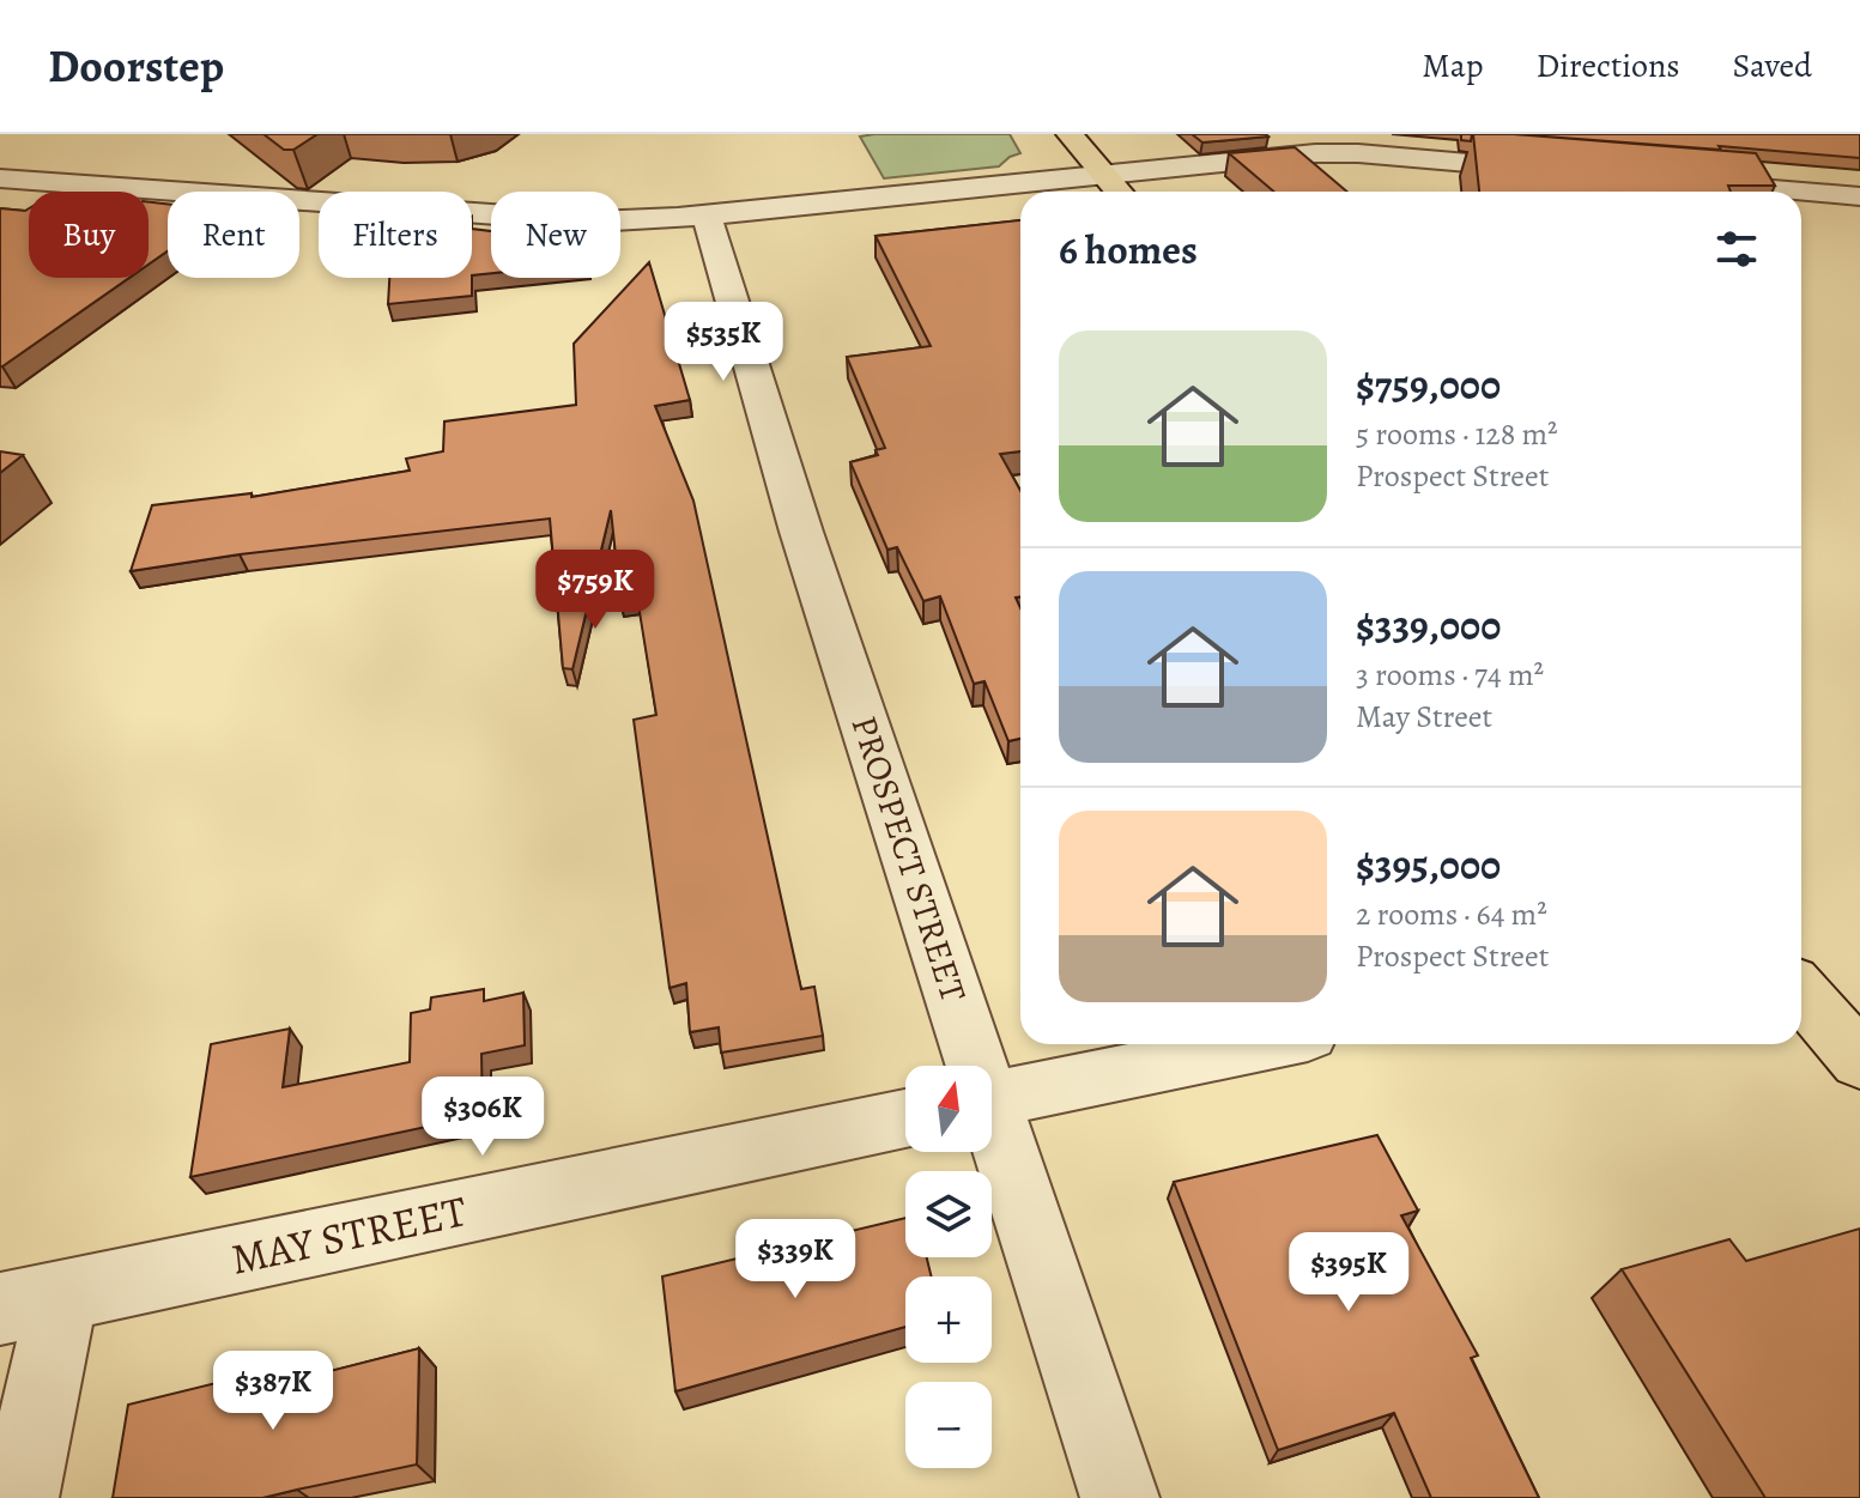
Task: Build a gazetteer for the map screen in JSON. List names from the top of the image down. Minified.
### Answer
{"streets":{"street":["PROSPECT STREET","MAY STREET"]},"north":"top","page":{"header":"Doorstep","nav":["Map","Directions","Saved"],"chip":["Buy","Rent","Filters","New"],"heading":"6 homes","price":["$535K","$759K","$306K","$339K","$395K","$387K"],"list":[{"name":"$759,000","note":"5 rooms · 128 m² · Prospect Street"},{"name":"$339,000","note":"3 rooms · 74 m² · May Street"},{"name":"$395,000","note":"2 rooms · 64 m² · Prospect Street"}],"map_buttons":["+","−"]}}
